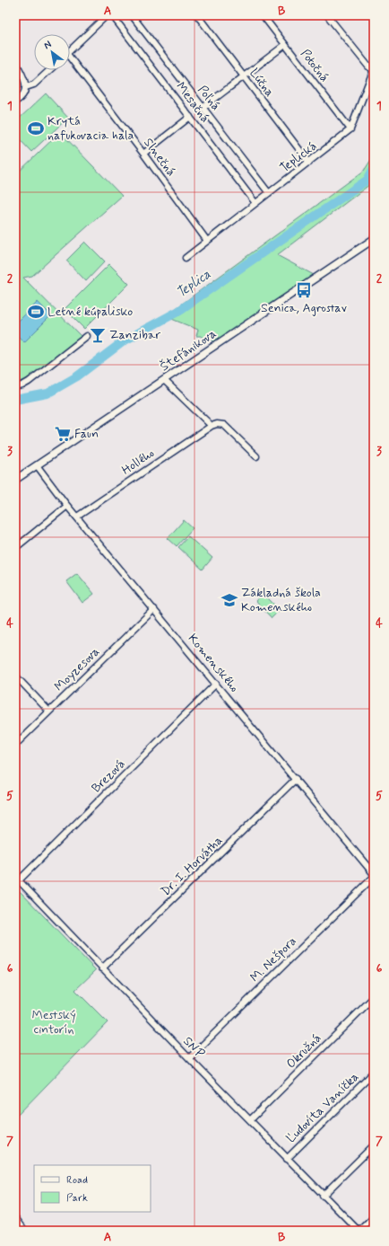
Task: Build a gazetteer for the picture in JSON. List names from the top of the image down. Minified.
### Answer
{"streets":{"street":["Potočná","Lúčna","Poľná","Mesačná","Slnečná","Teplická","Štefánikova","Hollého","Komenského","Moyzesova","Brezová","Dr. I. Horvátha","M. Nešpora","SNP","Okružná","Ľudovíta Vaníčka"]},"crossings":[["Potočná","Teplická"],["Lúčna","Teplická"],["Poľná","Teplická"],["Mesačná","Teplická"],["Slnečná","Teplická"],["Štefánikova","Komenského"],["Hollého","Komenského"],["Komenského","Moyzesova"],["Komenského","Brezová"],["Komenského","Dr. I. Horvátha"],["Brezová","SNP"],["Dr. I. Horvátha","SNP"],["M. Nešpora","SNP"],["SNP","Okružná"],["SNP","Ľudovíta Vaníčka"]],"water":["Teplica"],"parks":["Mestský cintorín"],"places":{"sports":["Krytá nafukovacia hala","Letné kúpalisko"],"bus stop":["Senica, Agrostav"],"bar":["Zanzibar"],"supermarket":["Faun"],"school or university":["Základná škola Komenského"]},"legend":["Road","Park"],"north":"top left","grid":{"columns":["A","B"],"rows":["1","2","3","4","5","6","7"]}}
